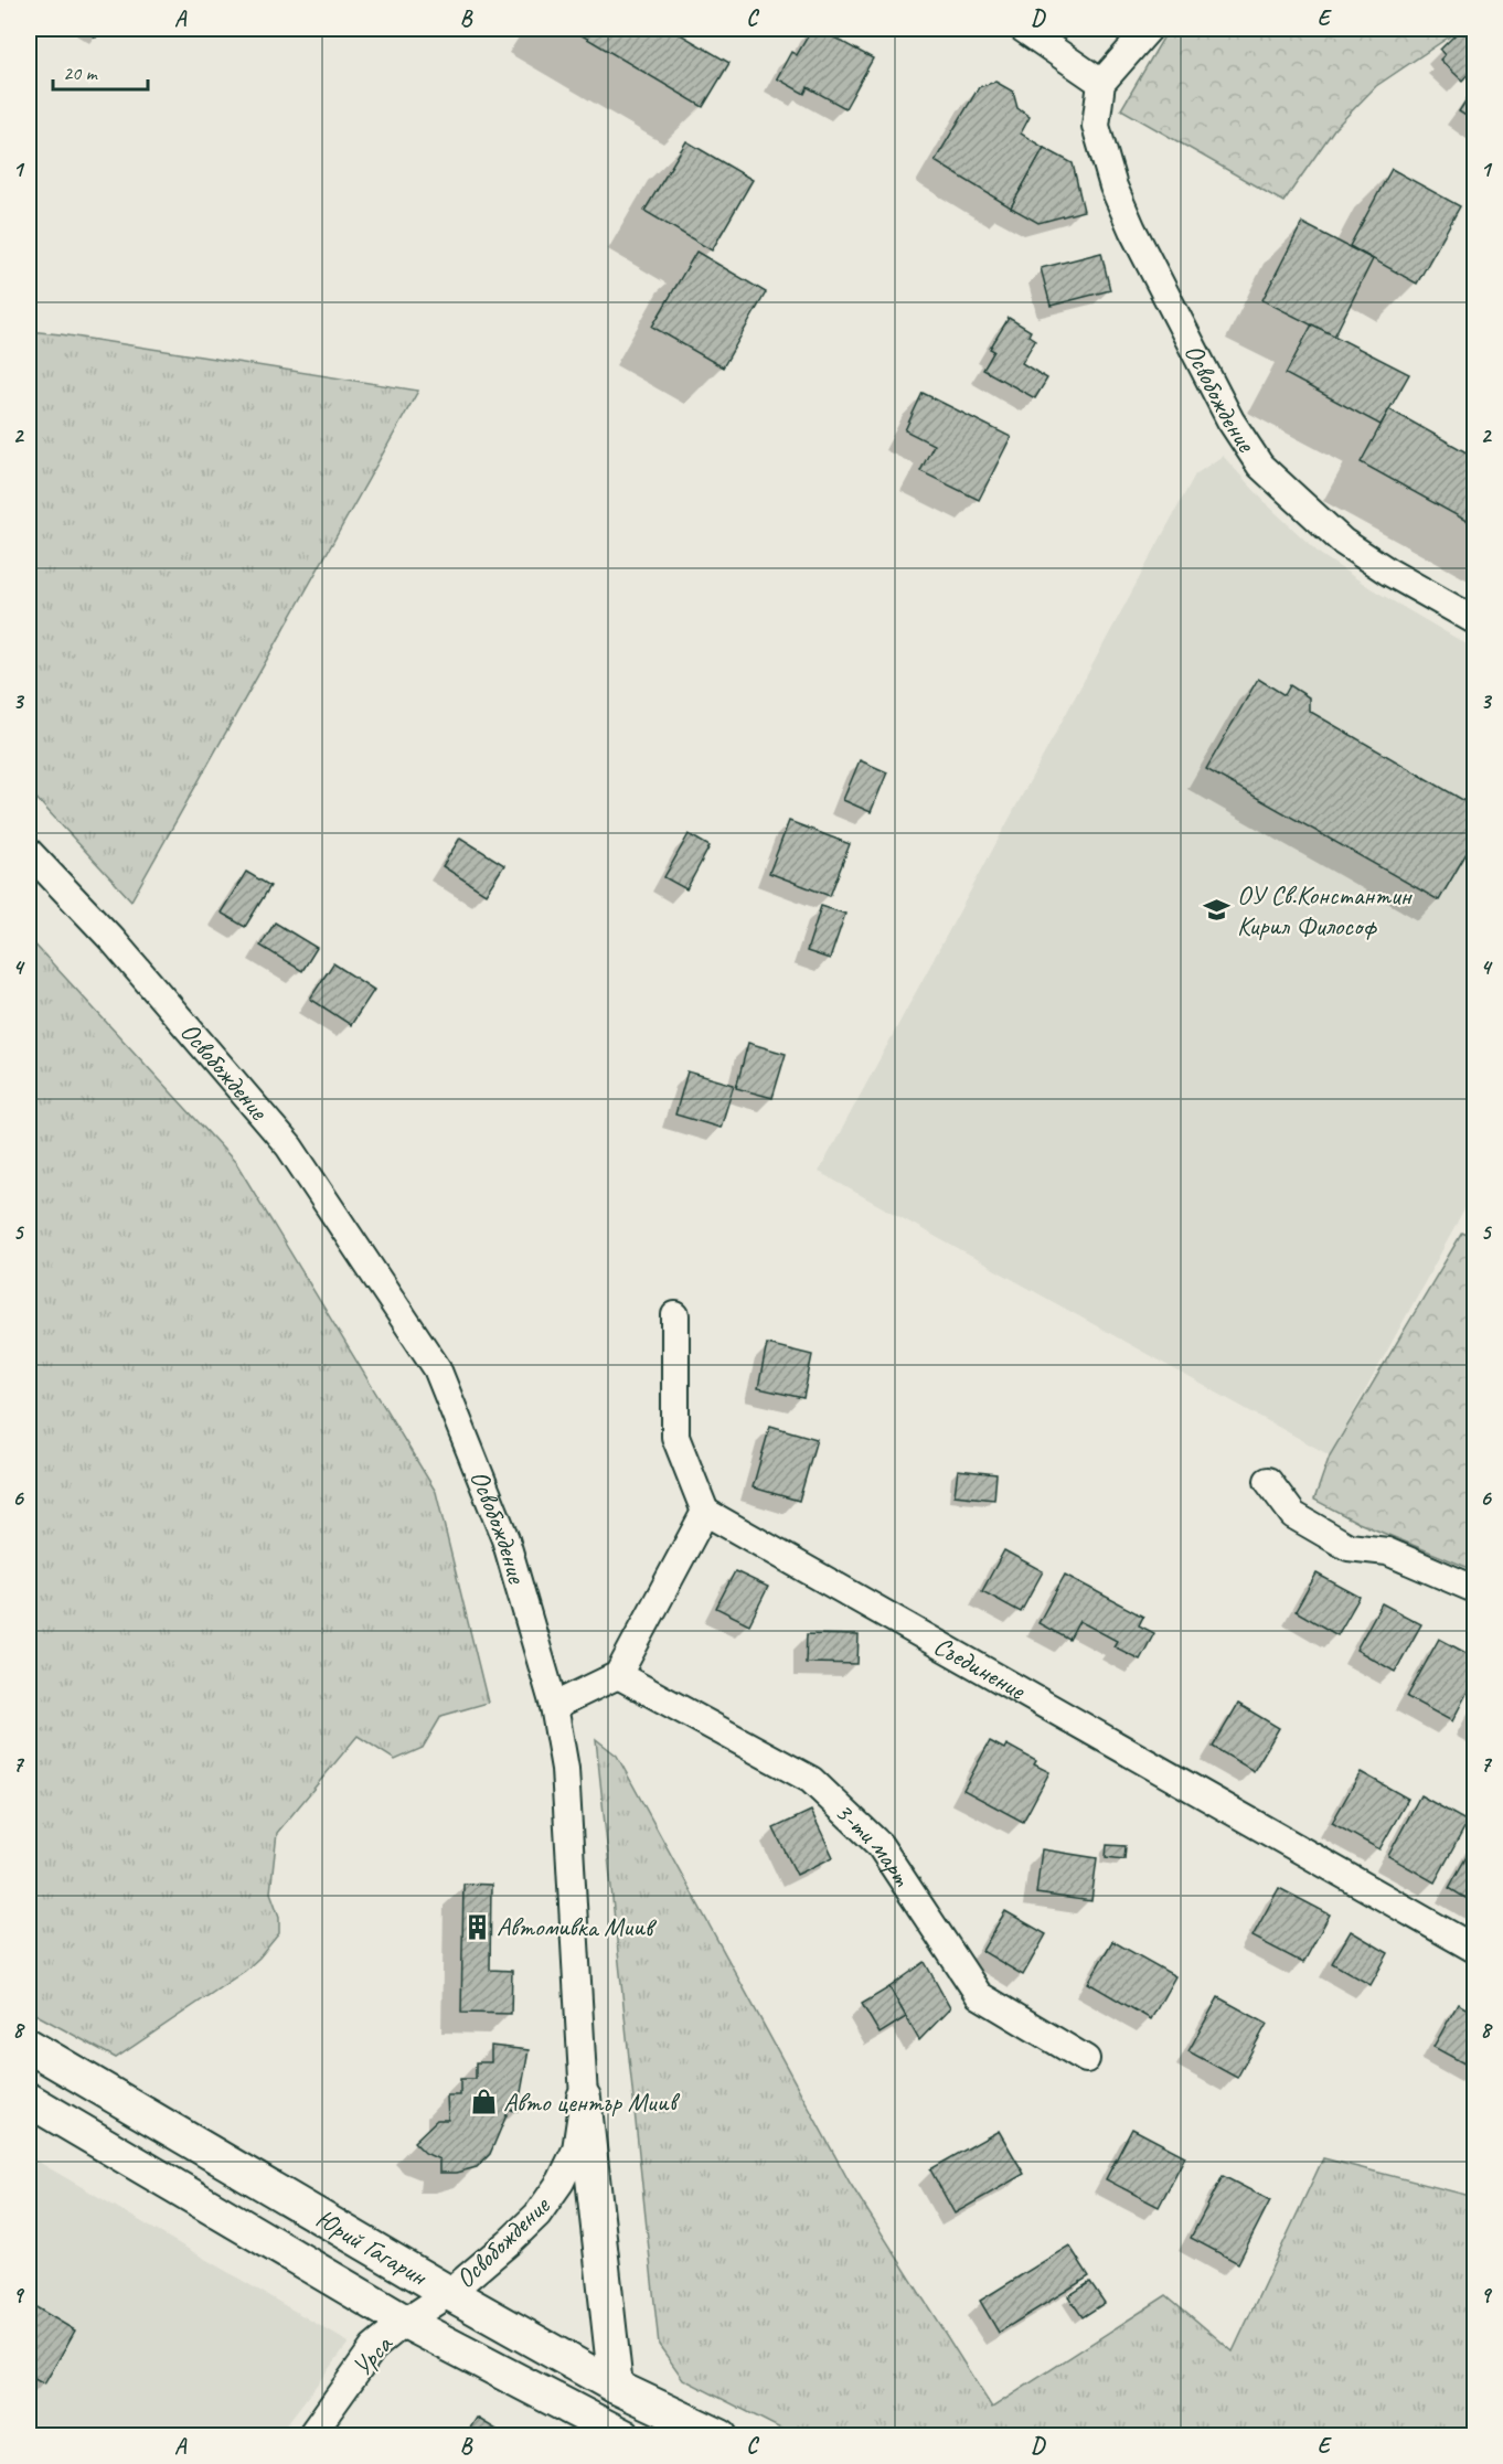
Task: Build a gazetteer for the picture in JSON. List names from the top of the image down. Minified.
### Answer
{"streets":{"street":["Освобождение","Съединение","3-ти март","Юрий Гагарин","Урса"]},"crossings":[["Освобождение","Юрий Гагарин"],["Освобождение","Урса"],["Юрий Гагарин","Урса"]],"places":{"school or university":["ОУ Св.Константин Кирил Философ"],"building":["Автомивка Миив"],"shop":["Авто център Миив"]},"scale_bar":"20 m","grid":{"columns":["A","B","C","D","E"],"rows":["1","2","3","4","5","6","7","8","9"]}}
